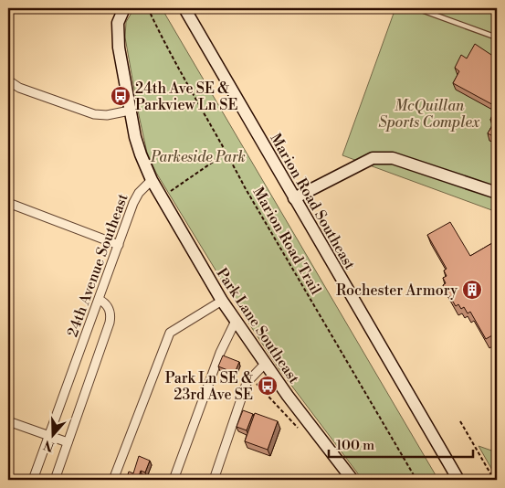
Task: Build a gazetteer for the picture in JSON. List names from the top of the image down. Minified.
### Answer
{"streets":{"street":["Marion Road Southeast","24th Avenue Southeast","Park Lane Southeast"],"path":["Marion Road Trail"]},"crossings":[["24th Avenue Southeast","Park Lane Southeast"]],"parks":["McQuillan Sports Complex","Parkeside Park"],"places":{"bus stop":["24th Ave SE & Parkview Ln SE","Park Ln SE & 23rd Ave SE"],"building":["Rochester Armory"]},"scale_bar":"100 m","north":"bottom"}
